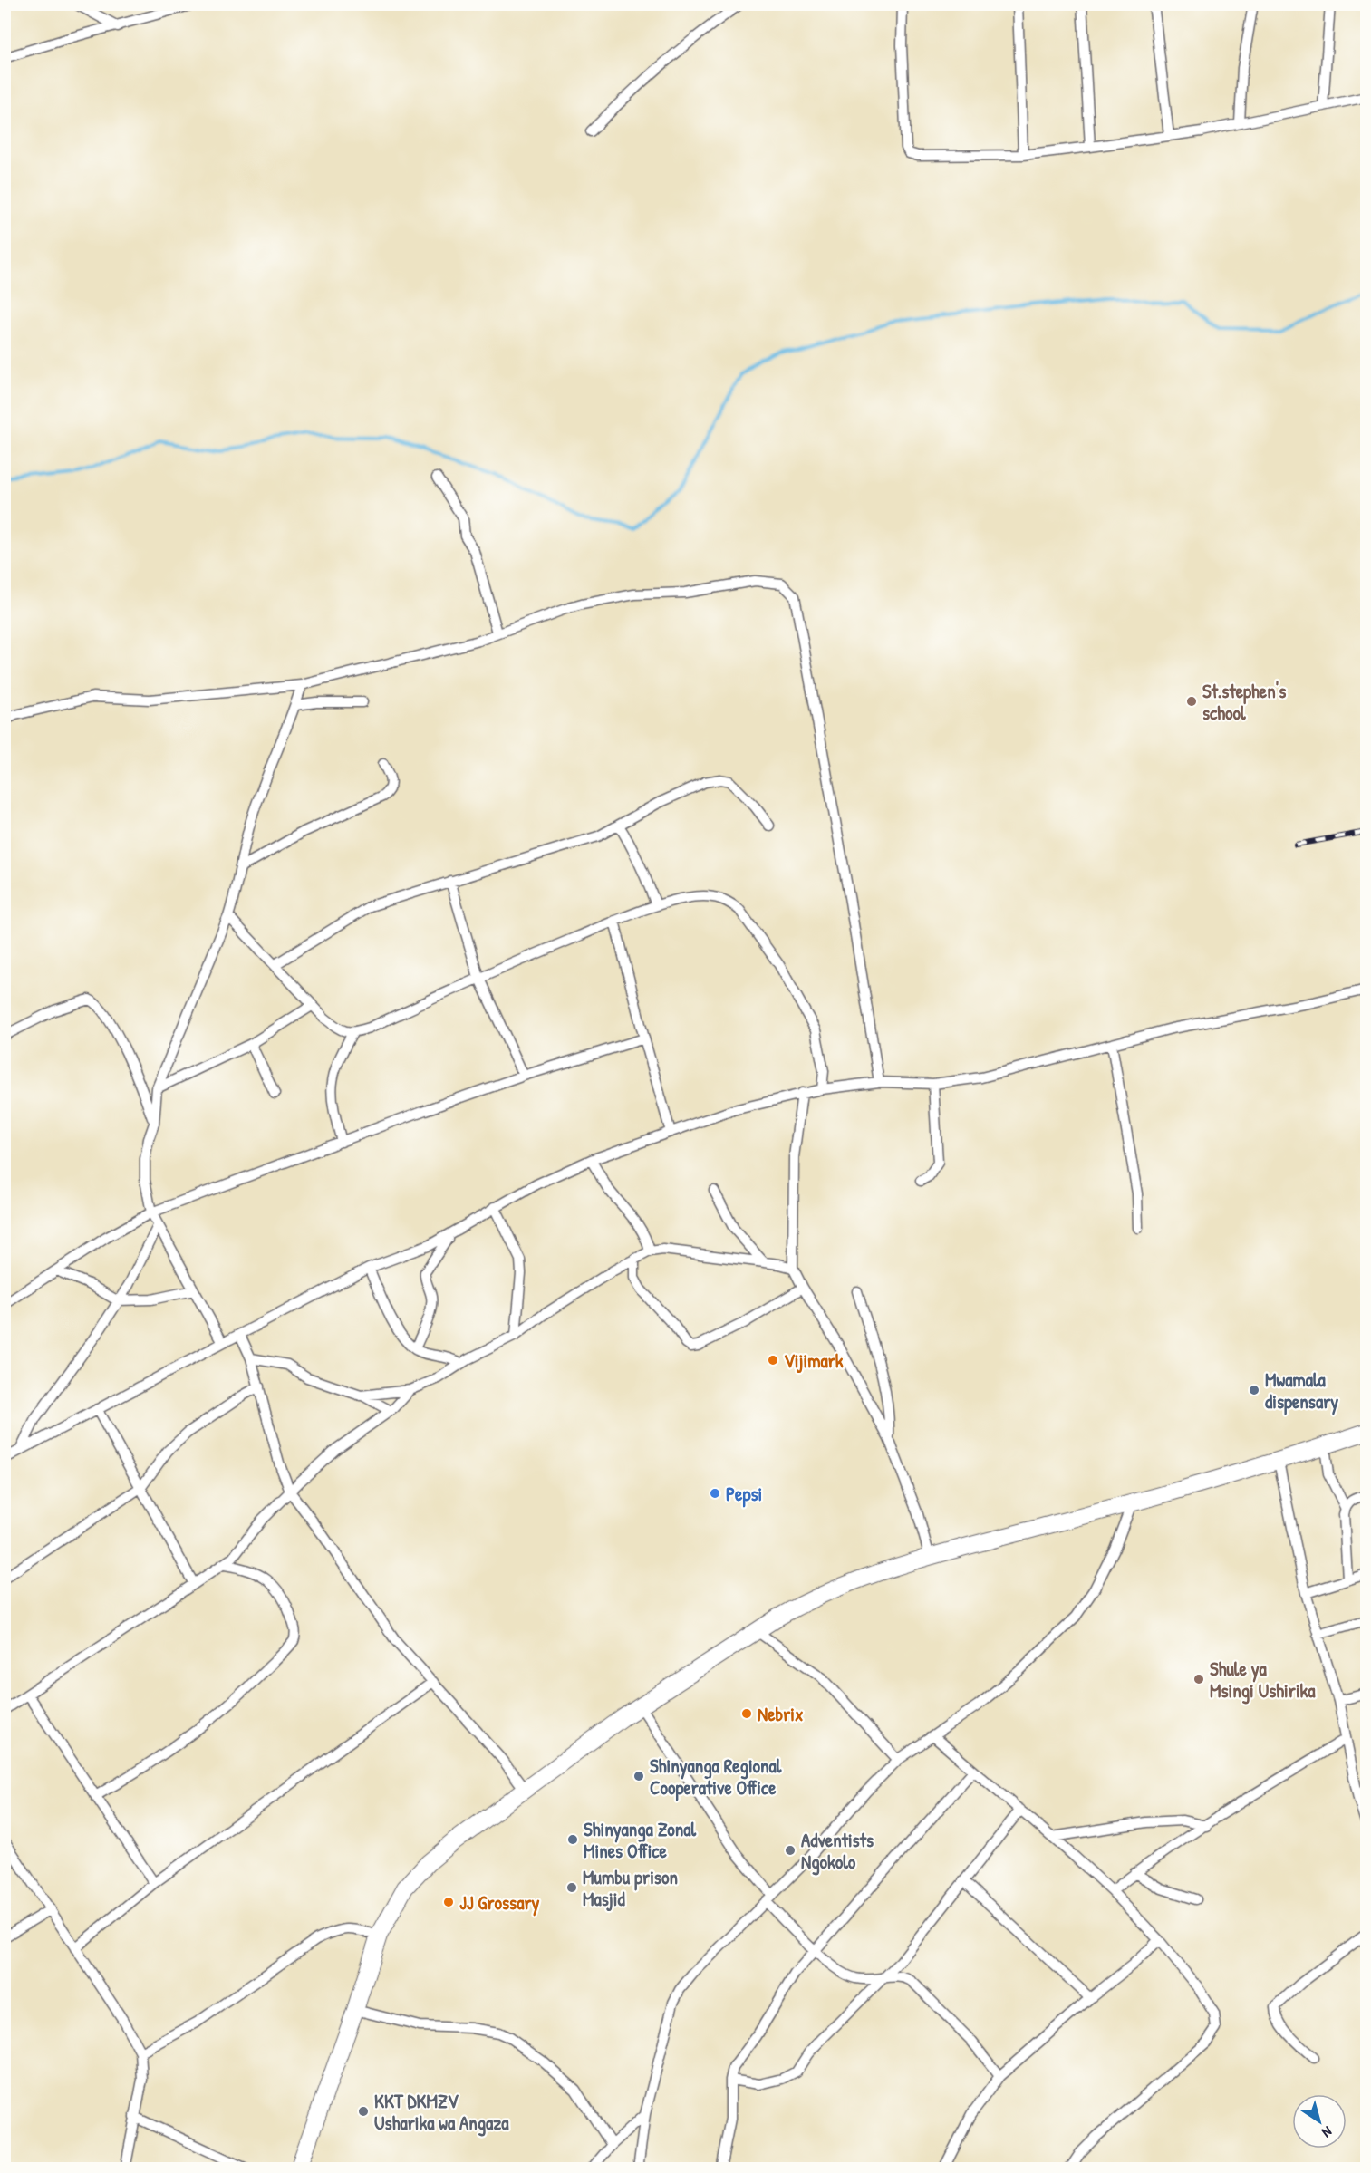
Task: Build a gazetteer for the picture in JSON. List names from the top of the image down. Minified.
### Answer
{"places":["St.stephen's school","Vijimark","Mwamala dispensary","Pepsi","Shule ya Msingi Ushirika","Nebrix","Shinyanga Regional Cooperative Office","Shinyanga Zonal Mines Office","Adventists Ngokolo","Mumbu prison Masjid","JJ Grossary","KKT DKMZV Usharika wa Angaza"],"north":"bottom right"}
